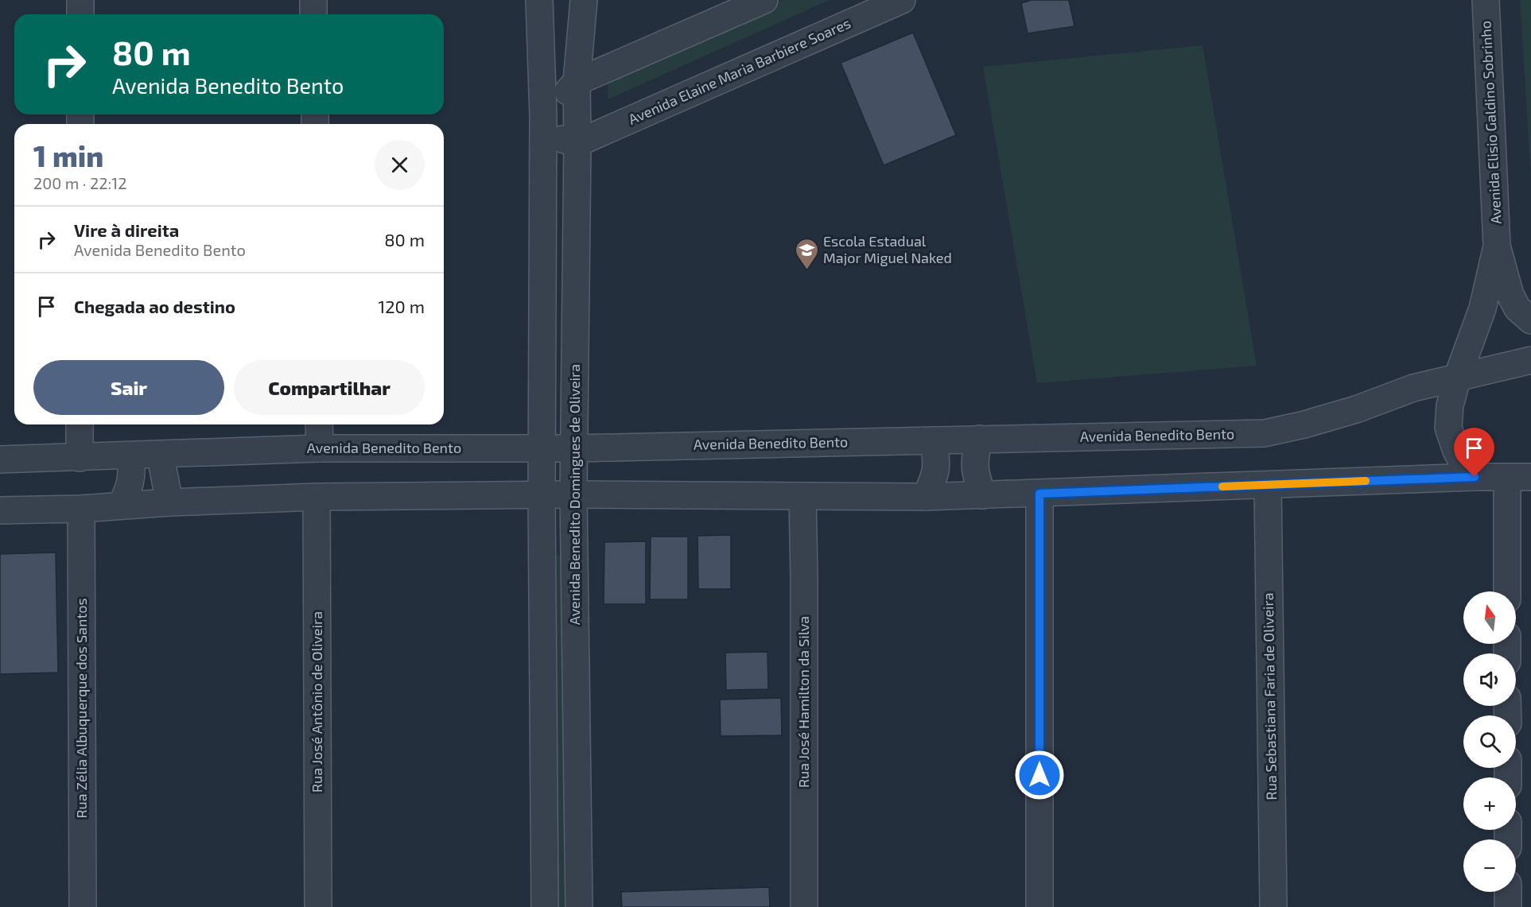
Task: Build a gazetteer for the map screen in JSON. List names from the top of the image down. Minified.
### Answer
{"streets":{"street":["Avenida Elaine Maria Barbiere Soares","Avenida Elisio Galdino Sobrinho","Avenida Benedito Bento","Avenida Benedito Domingues de Oliveira","Rua Sebastiana Faria de Oliveira","Rua José Antônio de Oliveira","Rua José Hamilton da Silva","Rua Zélia Albuquerque dos Santos"]},"crossings":[["Avenida Elaine Maria Barbiere Soares","Avenida Benedito Domingues de Oliveira"],["Avenida Elisio Galdino Sobrinho","Avenida Benedito Bento"],["Avenida Benedito Bento","Avenida Benedito Domingues de Oliveira"]],"places":{"school or university":["Escola Estadual Major Miguel Naked"]},"north":"top","page":{"turn":["80 m","Avenida Benedito Bento"],"heading":["1 min","200 m · 22:12"],"list":[{"name":"Vire à direita","note":"Avenida Benedito Bento","value":"80 m"},{"name":"Chegada ao destino","value":"120 m"}],"buttons":["Sair","Compartilhar"],"map_buttons":["+","−"]}}
